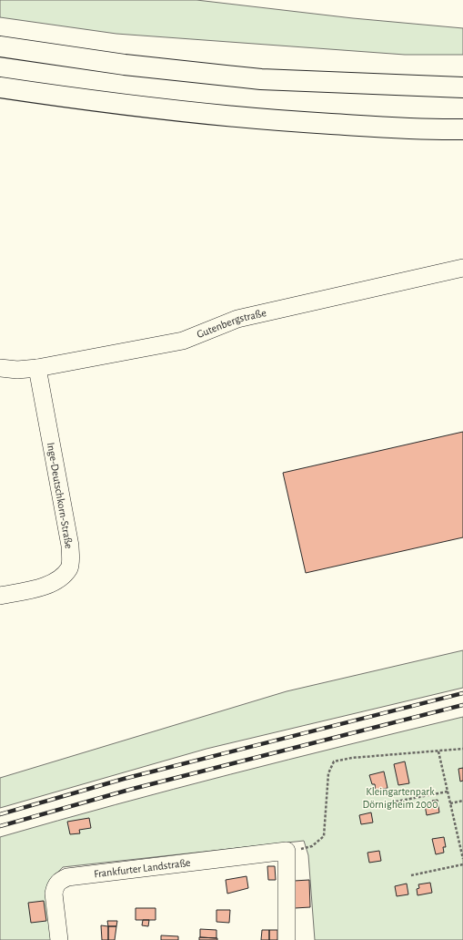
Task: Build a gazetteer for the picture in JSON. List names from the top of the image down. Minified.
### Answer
{"streets":{"street":["Gutenbergstraße","Inge-Deutschkorn-Straße","Frankfurter Landstraße"]},"crossings":[["Gutenbergstraße","Inge-Deutschkorn-Straße"]],"parks":["Kleingartenpark Dörnigheim 2000"]}
